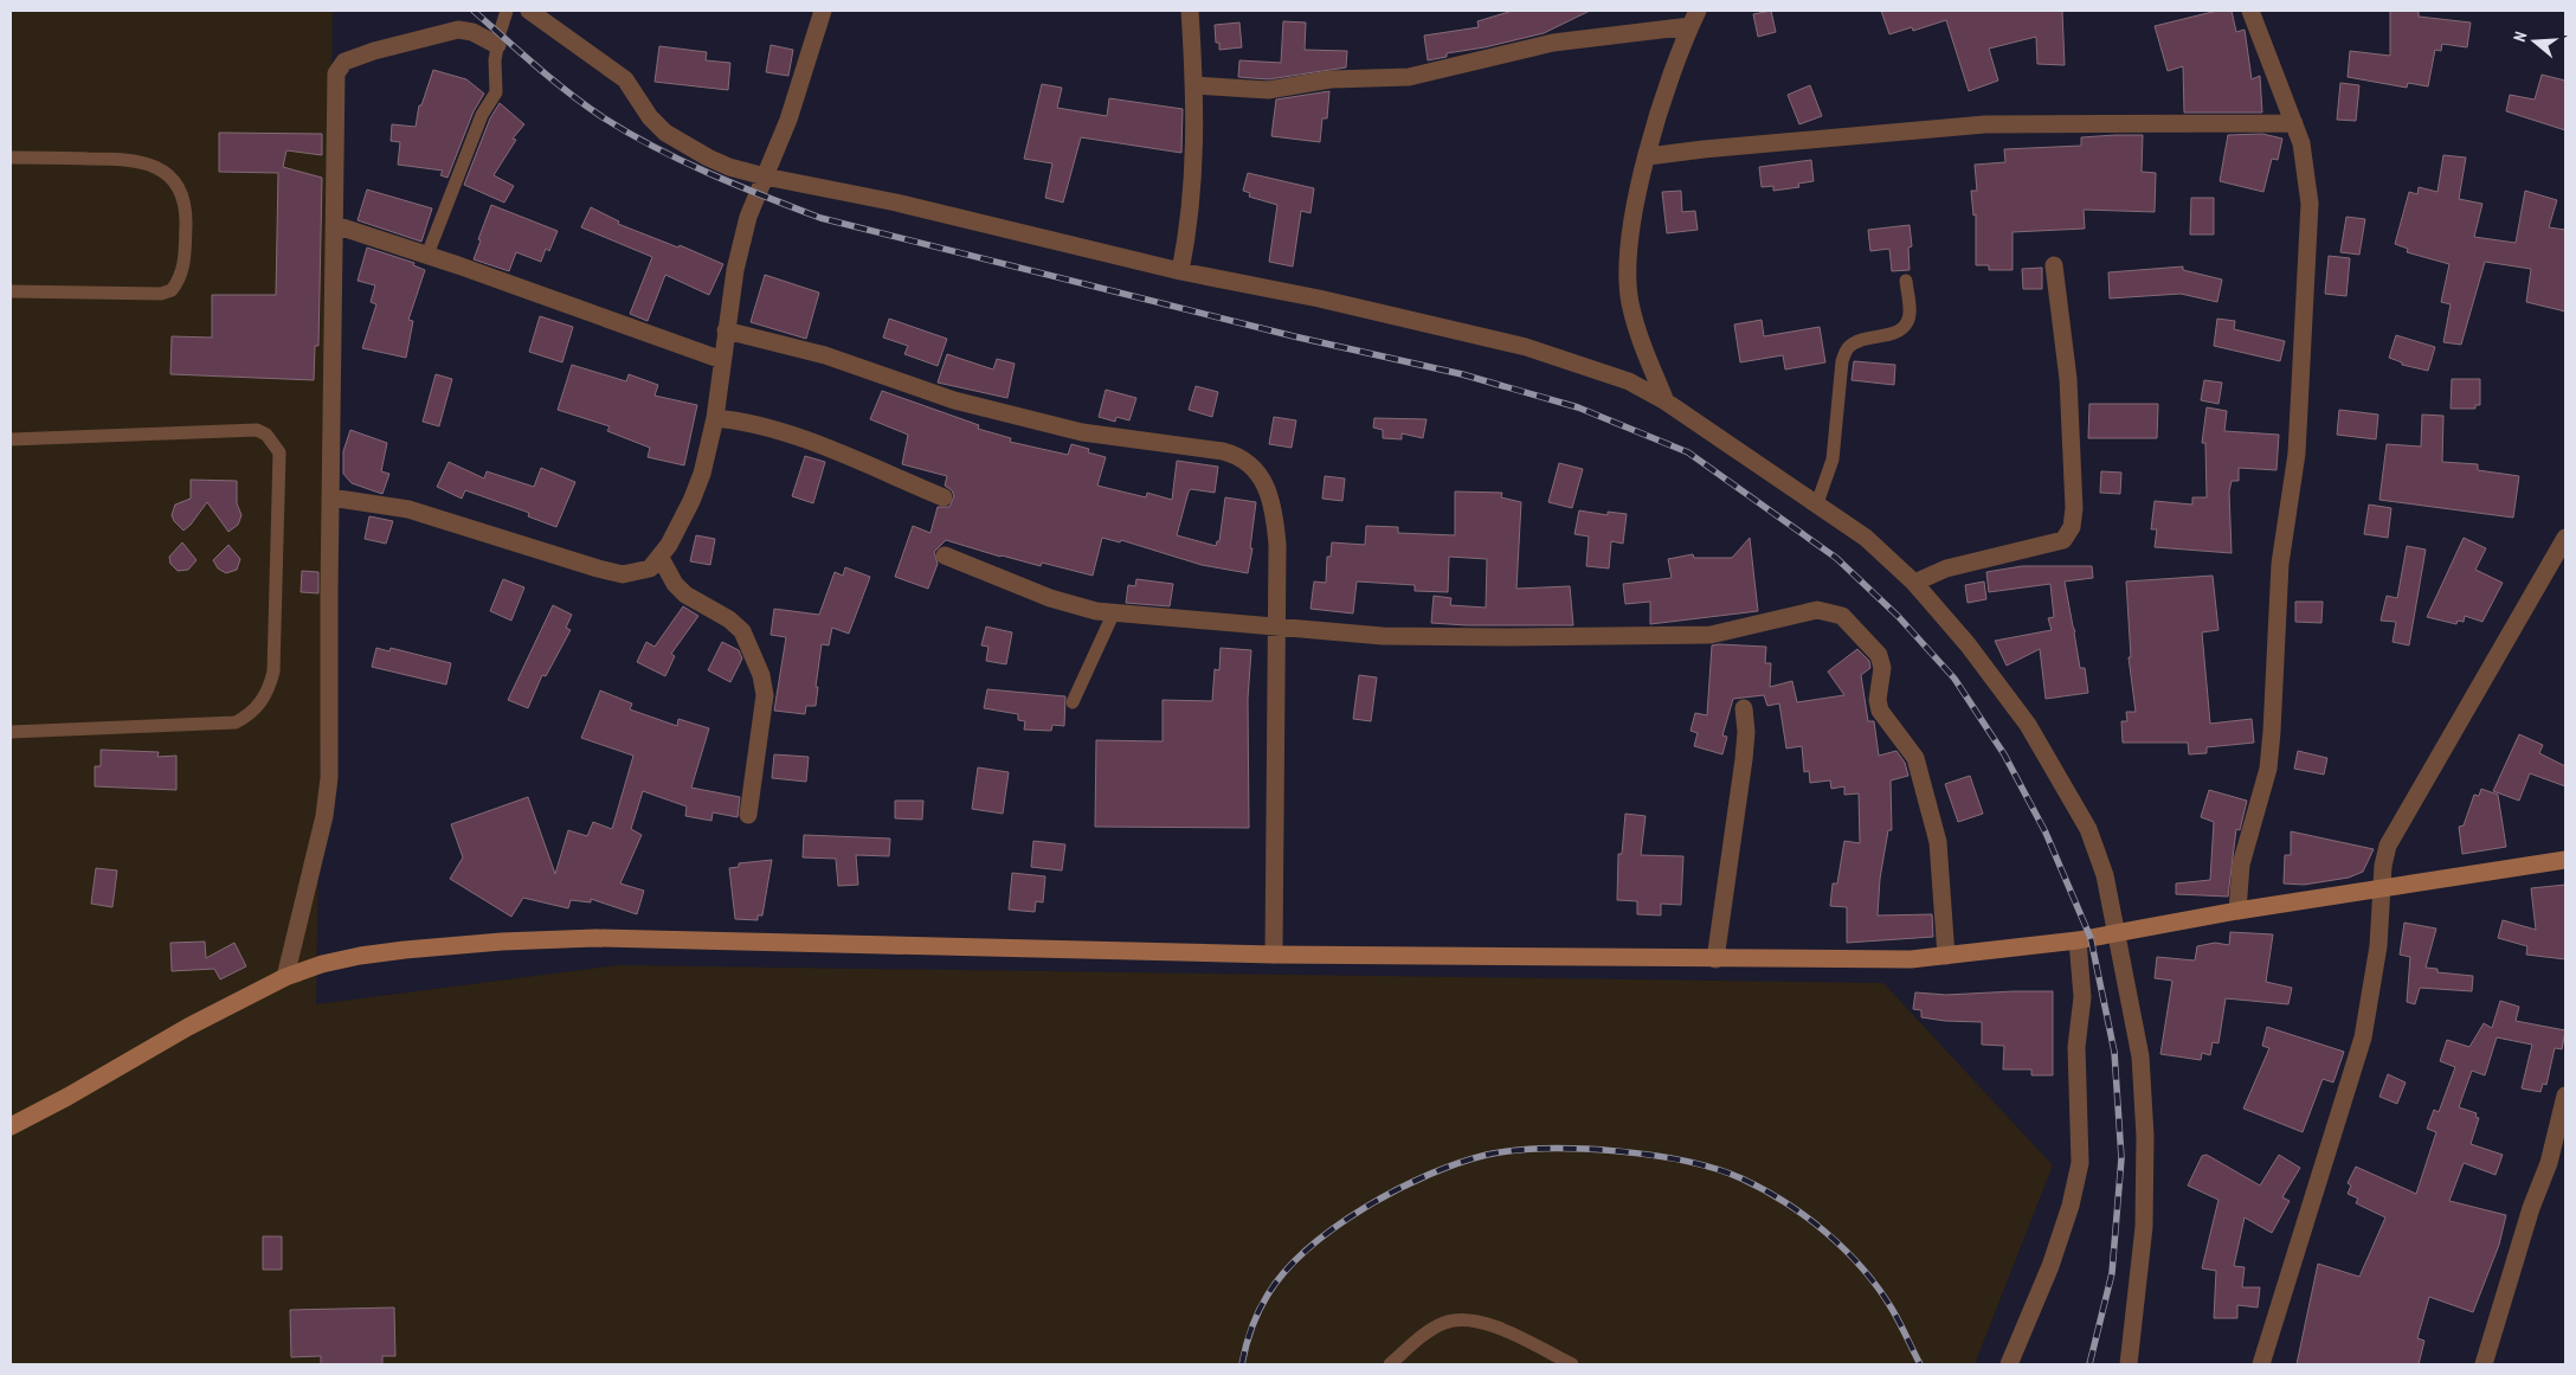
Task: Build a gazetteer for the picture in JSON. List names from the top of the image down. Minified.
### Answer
{"north":"left"}
